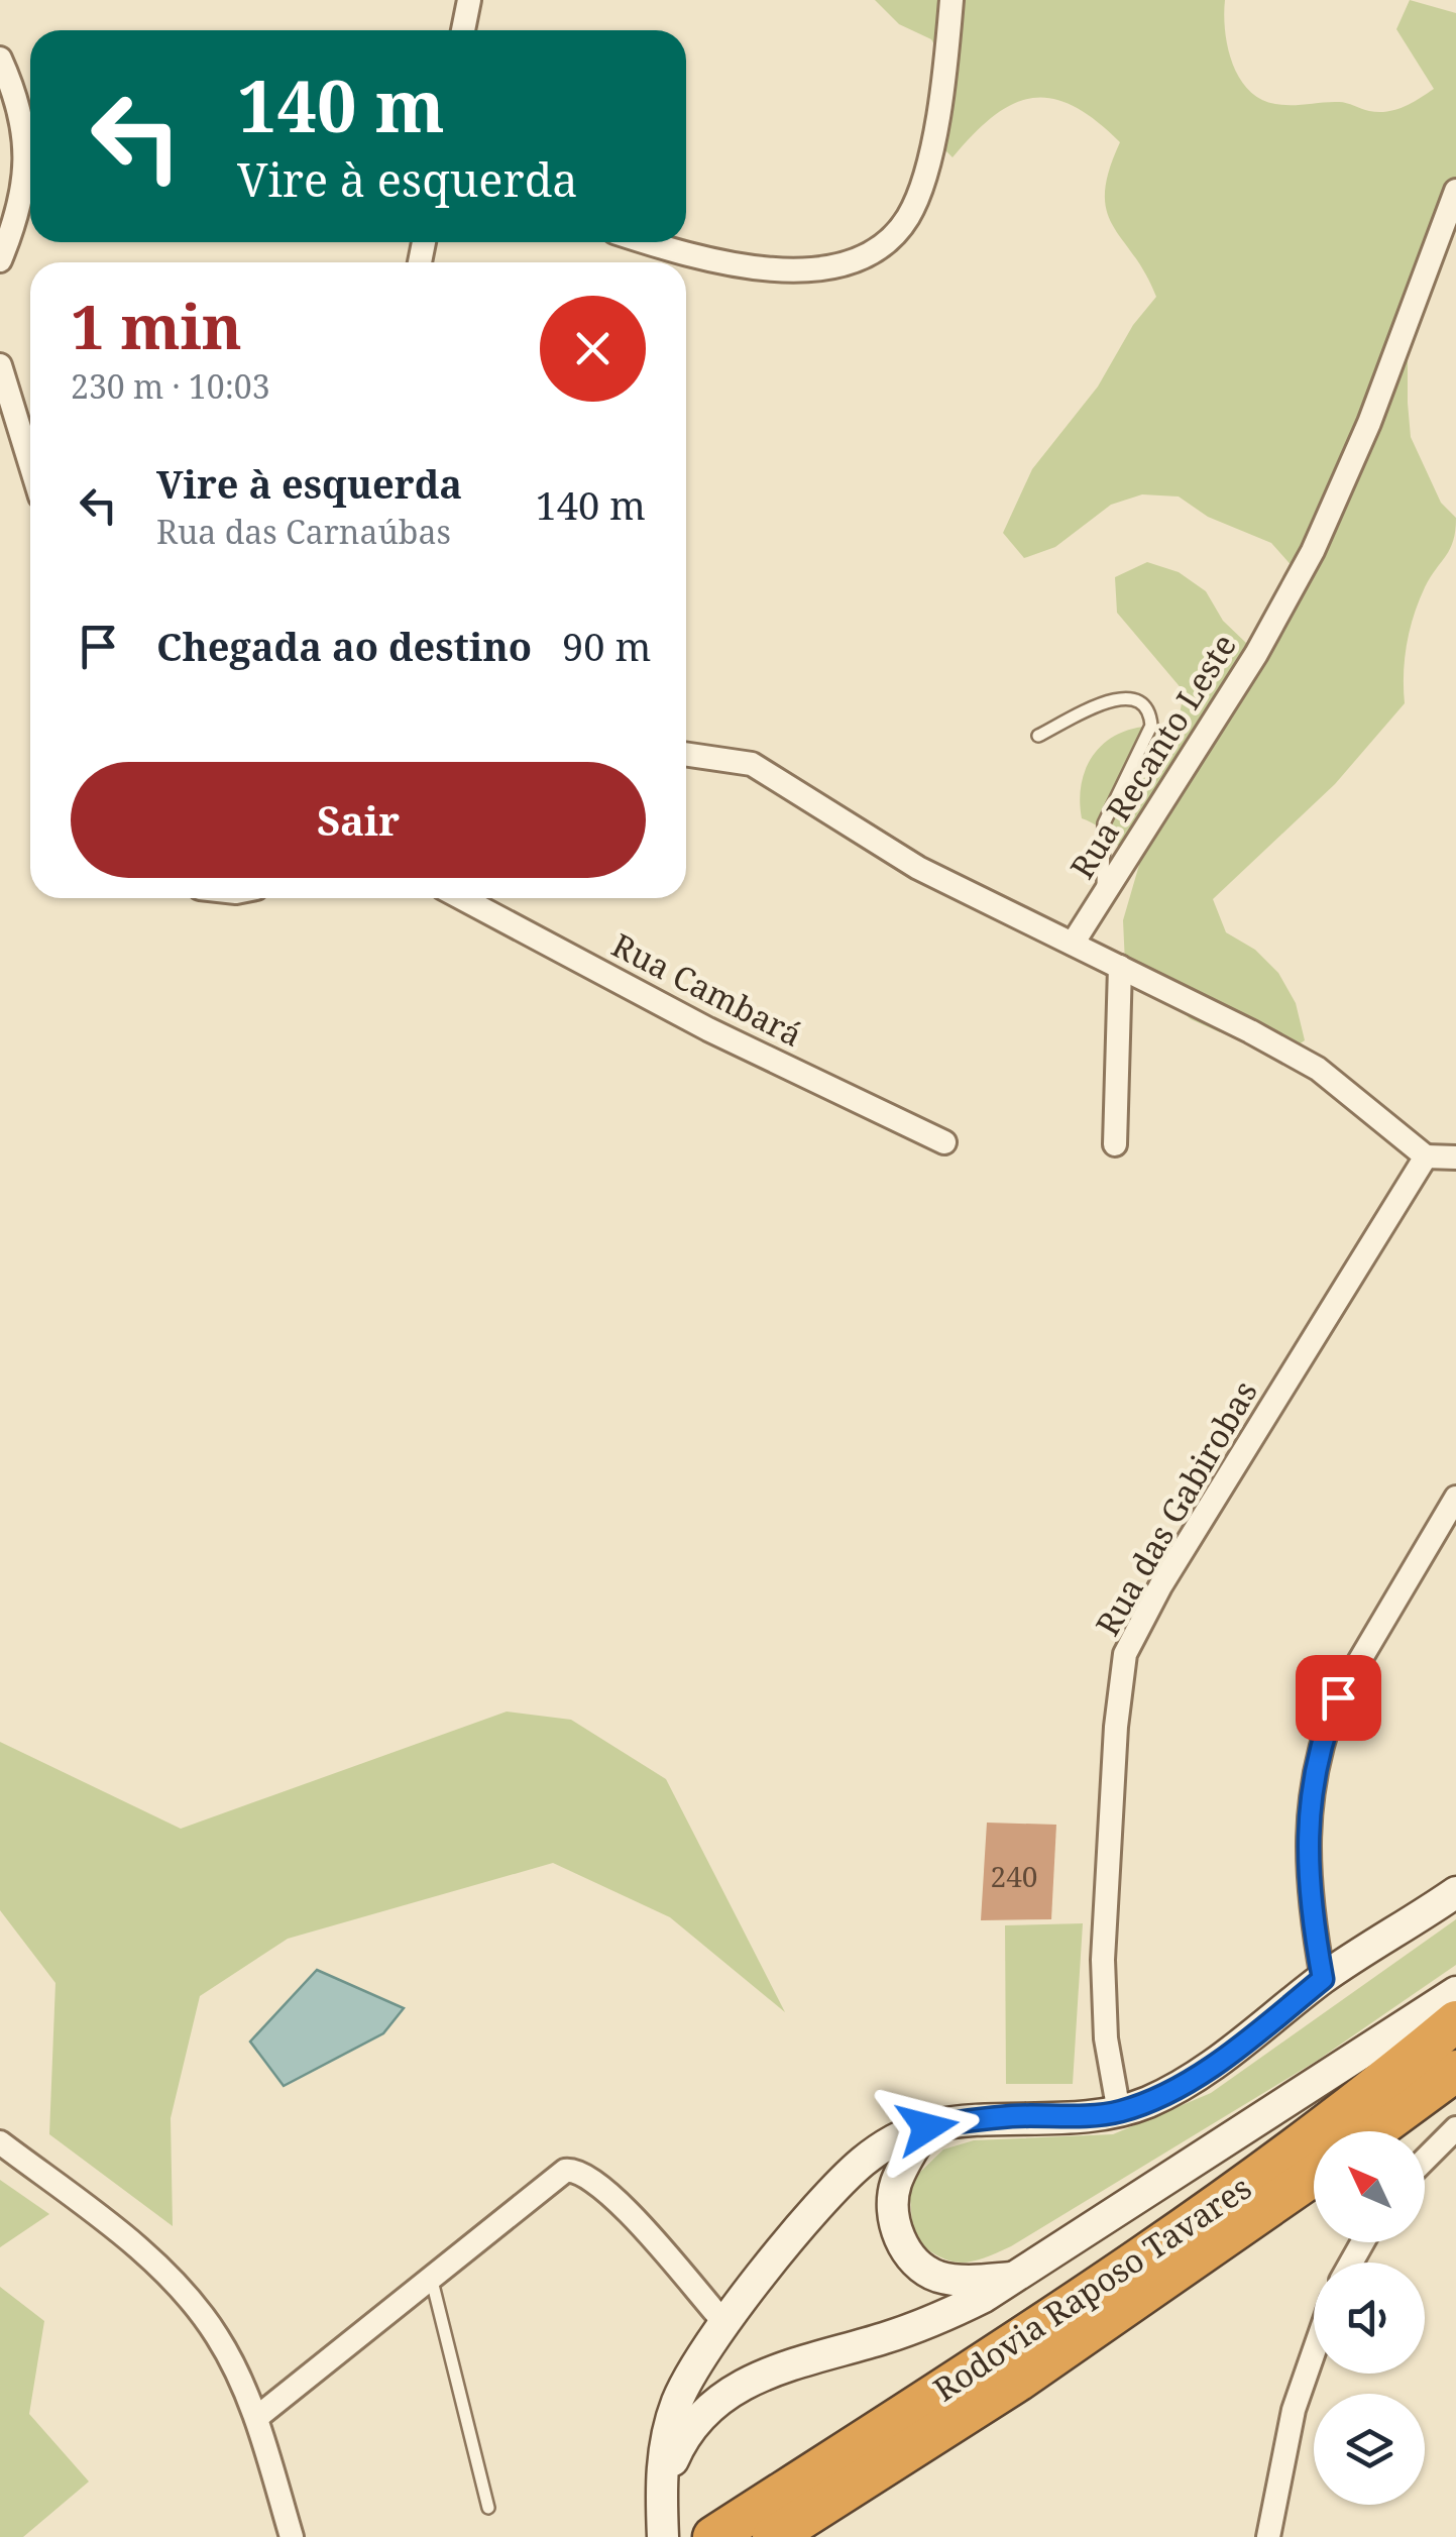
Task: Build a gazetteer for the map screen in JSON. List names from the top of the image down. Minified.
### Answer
{"streets":{"highway":["Rodovia Raposo Tavares"],"street":["Rua Recanto Leste","Rua Cambará","Rua das Gabirobas"]},"house_numbers":["240"],"north":"top left","page":{"turn":["140 m","Vire à esquerda"],"heading":["1 min","230 m · 10:03"],"list":[{"name":"Vire à esquerda","note":"Rua das Carnaúbas","value":"140 m"},{"name":"Chegada ao destino","value":"90 m"}],"buttons":"Sair"}}
